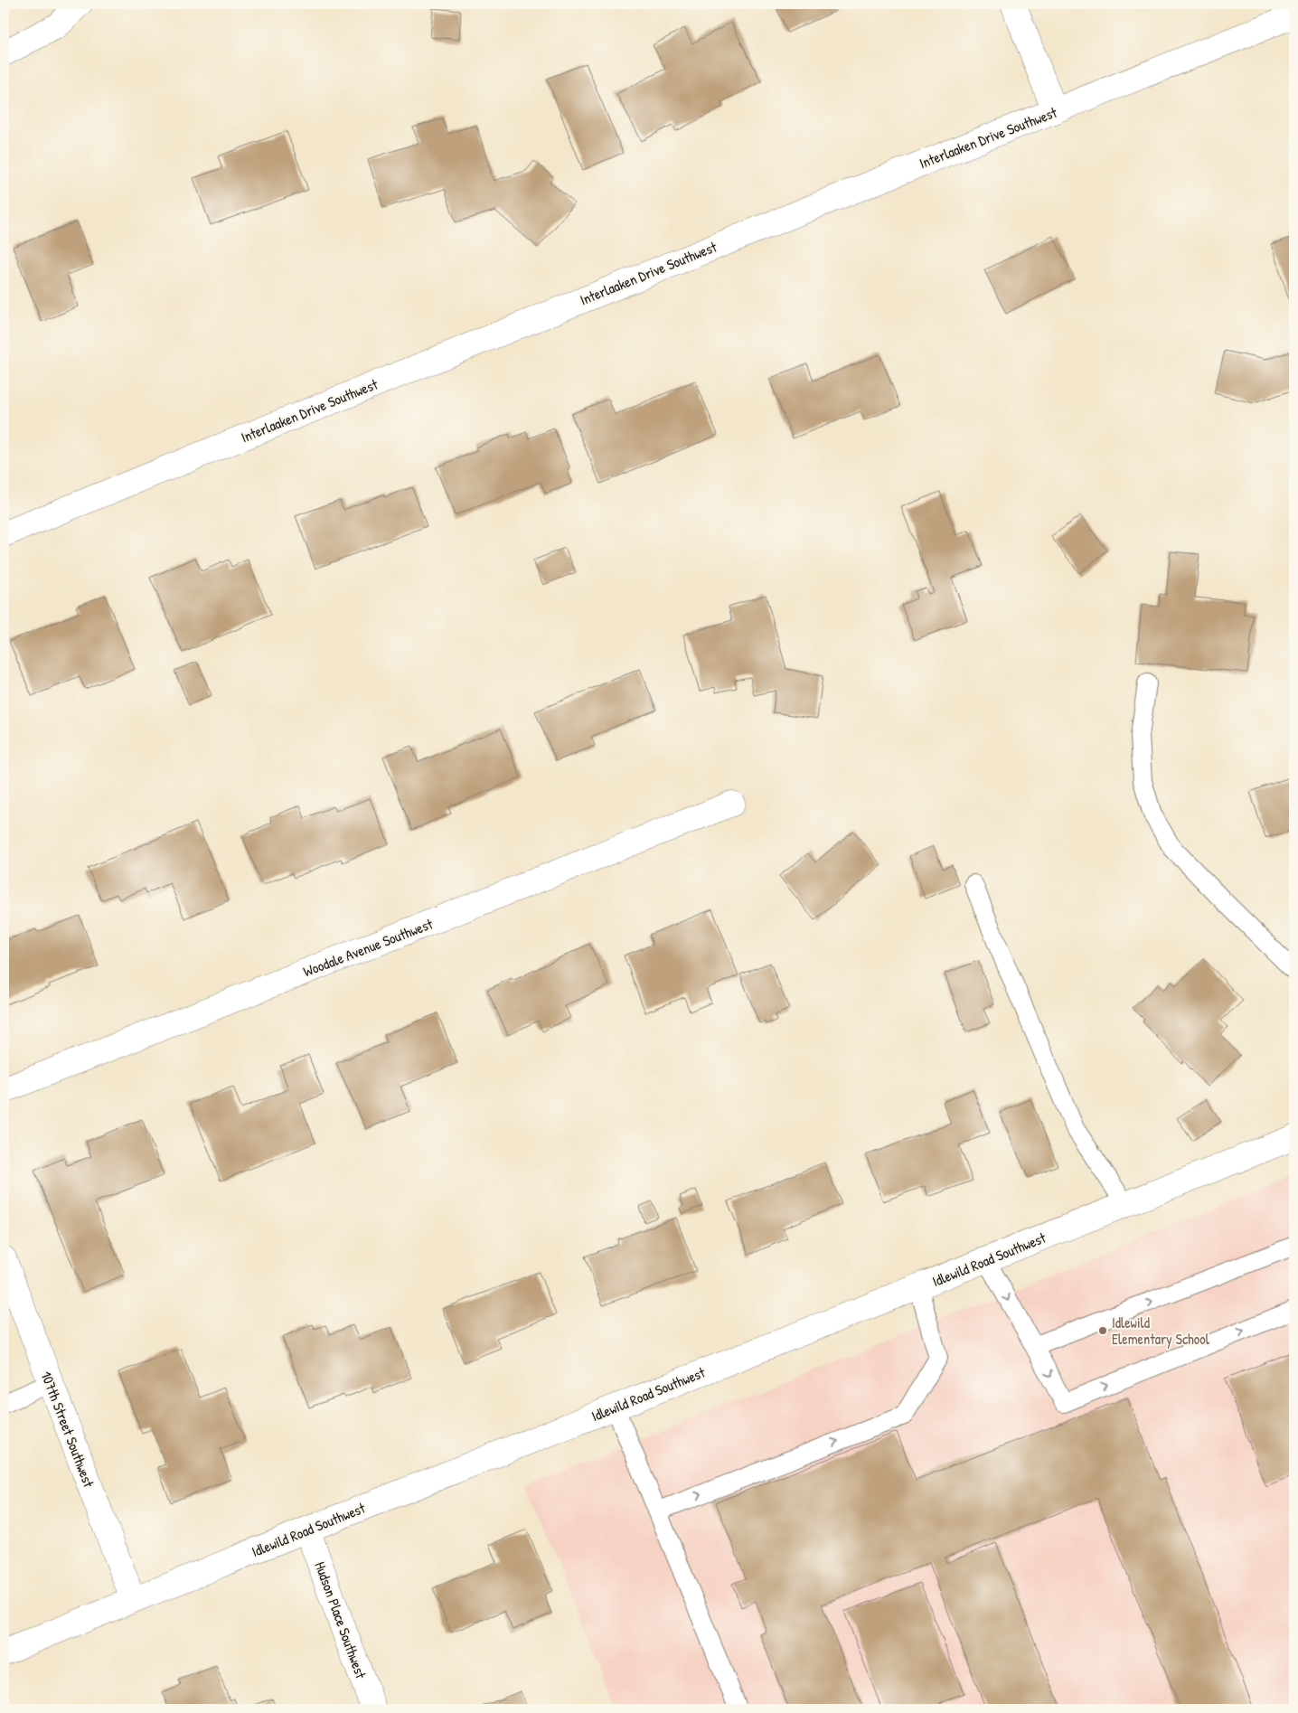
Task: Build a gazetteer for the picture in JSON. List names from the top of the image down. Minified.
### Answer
{"streets":{"street":["Interlaaken Drive Southwest","Woodale Avenue Southwest","Idlewild Road Southwest","107th Street Southwest","Hudson Place Southwest"]},"crossings":[["Idlewild Road Southwest","107th Street Southwest"],["Idlewild Road Southwest","Hudson Place Southwest"]],"places":["Idlewild Elementary School"]}
